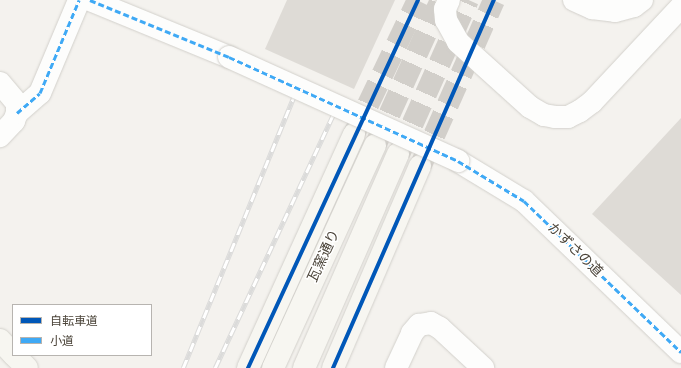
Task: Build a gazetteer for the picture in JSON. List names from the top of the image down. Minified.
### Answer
{"streets":{"street":["かずさの道","瓦窯通り"]},"legend":["自転車道","小道"]}
